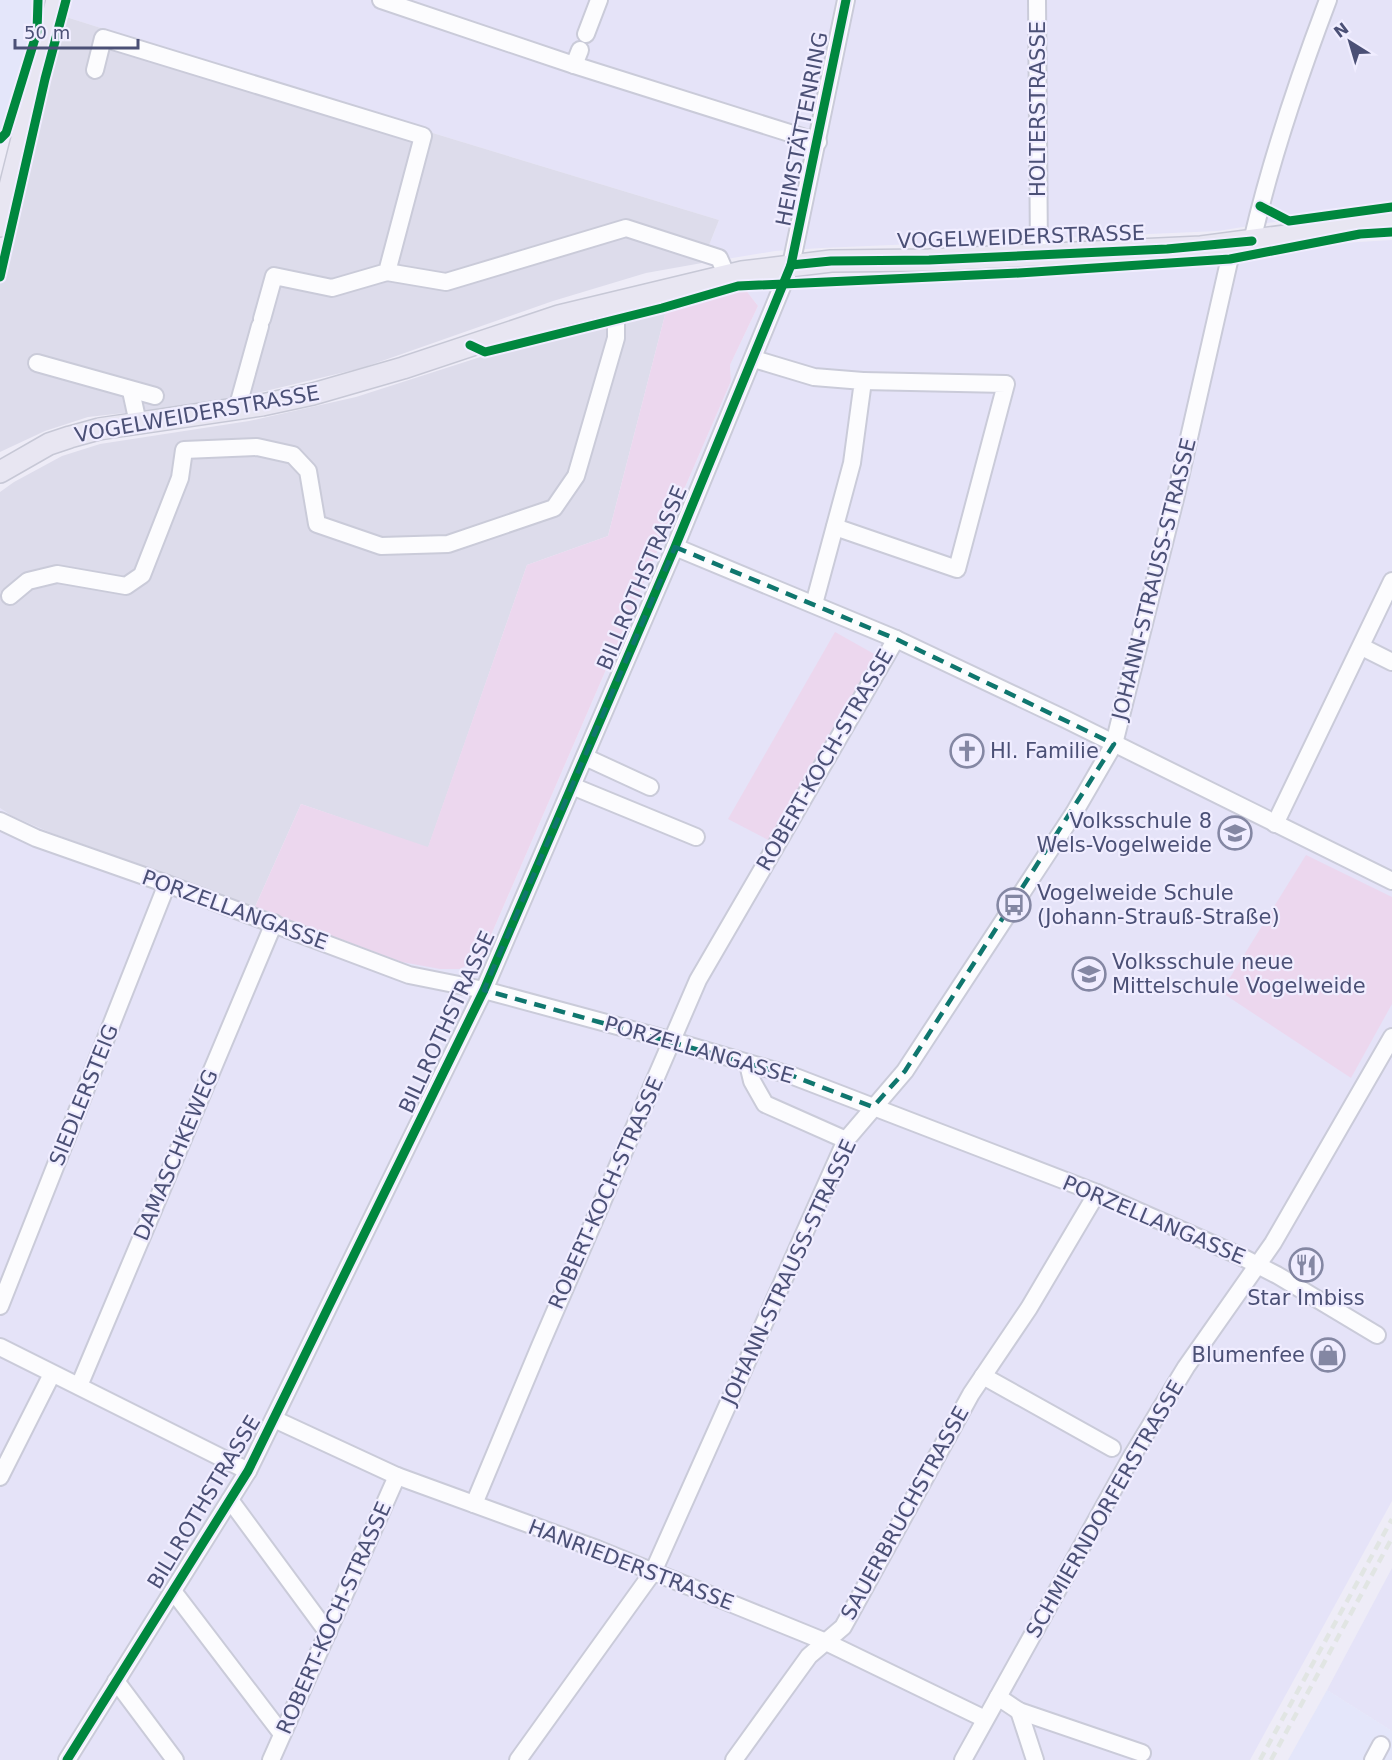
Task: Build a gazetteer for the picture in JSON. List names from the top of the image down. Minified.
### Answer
{"streets":{"main road":["VOGELWEIDERSTRASSE"],"street":["HOLTERSTRASSE","HEIMSTÄTTENRING","BILLROTHSTRASSE","JOHANN-STRAUSS-STRASSE","ROBERT-KOCH-STRASSE","PORZELLANGASSE","SIEDLERSTEIG","DAMASCHKEWEG","SCHMIERNDORFERSTRASSE","SAUERBRUCHSTRASSE","HANRIEDERSTRASSE"]},"crossings":[["HOLTERSTRASSE","VOGELWEIDERSTRASSE"],["HEIMSTÄTTENRING","VOGELWEIDERSTRASSE"],["HEIMSTÄTTENRING","BILLROTHSTRASSE"],["VOGELWEIDERSTRASSE","BILLROTHSTRASSE"],["VOGELWEIDERSTRASSE","JOHANN-STRAUSS-STRASSE"],["BILLROTHSTRASSE","PORZELLANGASSE"],["BILLROTHSTRASSE","HANRIEDERSTRASSE"],["JOHANN-STRAUSS-STRASSE","PORZELLANGASSE"],["JOHANN-STRAUSS-STRASSE","HANRIEDERSTRASSE"],["ROBERT-KOCH-STRASSE","PORZELLANGASSE"],["ROBERT-KOCH-STRASSE","HANRIEDERSTRASSE"],["PORZELLANGASSE","SIEDLERSTEIG"],["PORZELLANGASSE","DAMASCHKEWEG"],["PORZELLANGASSE","SCHMIERNDORFERSTRASSE"],["PORZELLANGASSE","SAUERBRUCHSTRASSE"],["SCHMIERNDORFERSTRASSE","HANRIEDERSTRASSE"],["SAUERBRUCHSTRASSE","HANRIEDERSTRASSE"]],"places":{"church":["Hl. Familie"],"school or university":["Volksschule 8 Wels-Vogelweide","Volksschule neue Mittelschule Vogelweide"],"bus stop":["Vogelweide Schule (Johann-Strauß-Straße)"],"restaurant":["Star Imbiss"],"shop":["Blumenfee"]},"scale_bar":"50 m","north":"top left"}
